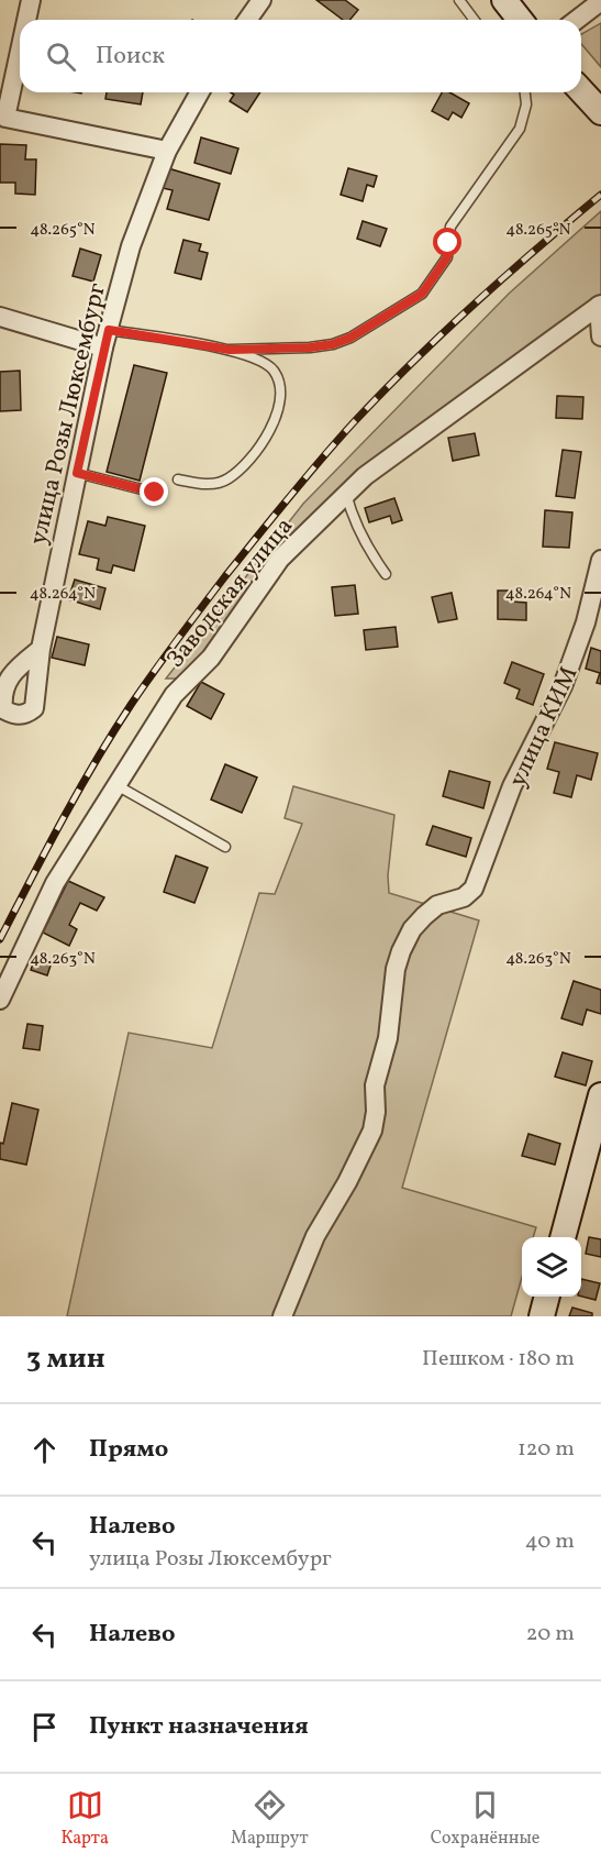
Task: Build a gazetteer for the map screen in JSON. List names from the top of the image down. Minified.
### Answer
{"streets":{"street":["улица Розы Люксембург","Заводская улица","улица КИМ"]},"page":{"search":"Поиск","heading":["3 мин","Пешком · 180 m"],"list":[["Прямо","120 m"],["Налево","улица Розы Люксембург","40 m"],["Налево","20 m"],"Пункт назначения"],"nav":["Карта","Маршрут","Сохранённые"]},"coordinates":["48.265°N","48.264°N","48.263°N"]}
